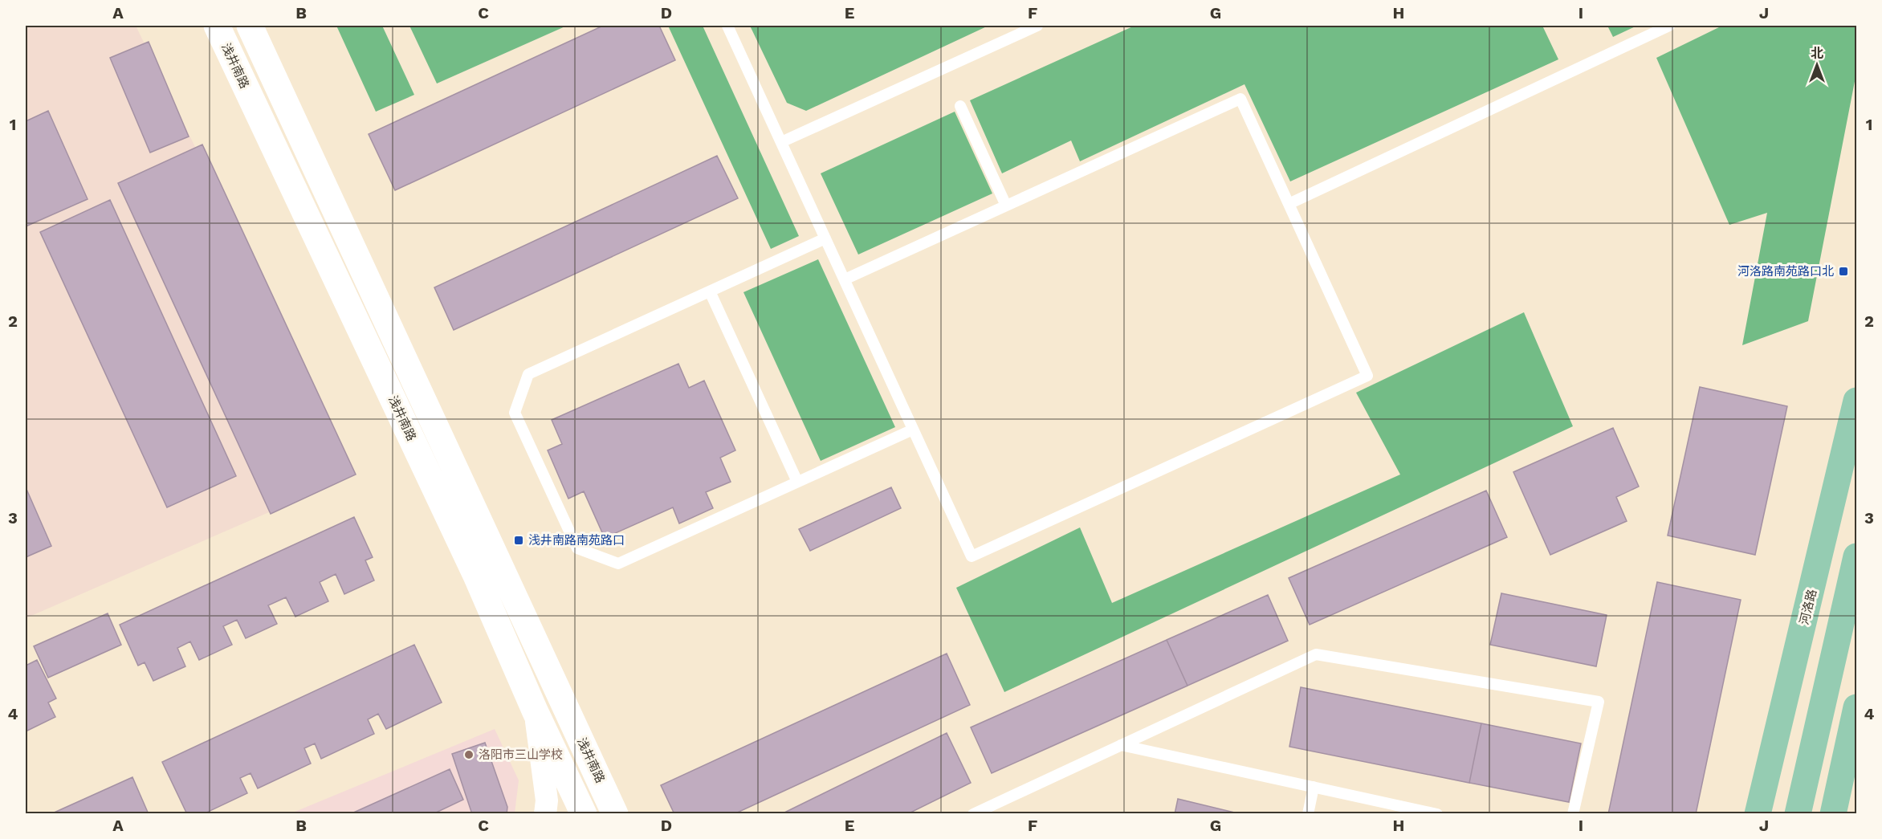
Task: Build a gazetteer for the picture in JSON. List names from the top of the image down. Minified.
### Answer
{"streets":{"main road":["河洛路"],"street":["浅井南路"]},"places":{"transit":["河洛路南苑路口北","浅井南路南苑路口"],"other":["洛阳市三山学校"]},"north":"top","grid":{"columns":["A","B","C","D","E","F","G","H","I","J"],"rows":["1","2","3","4"]}}
